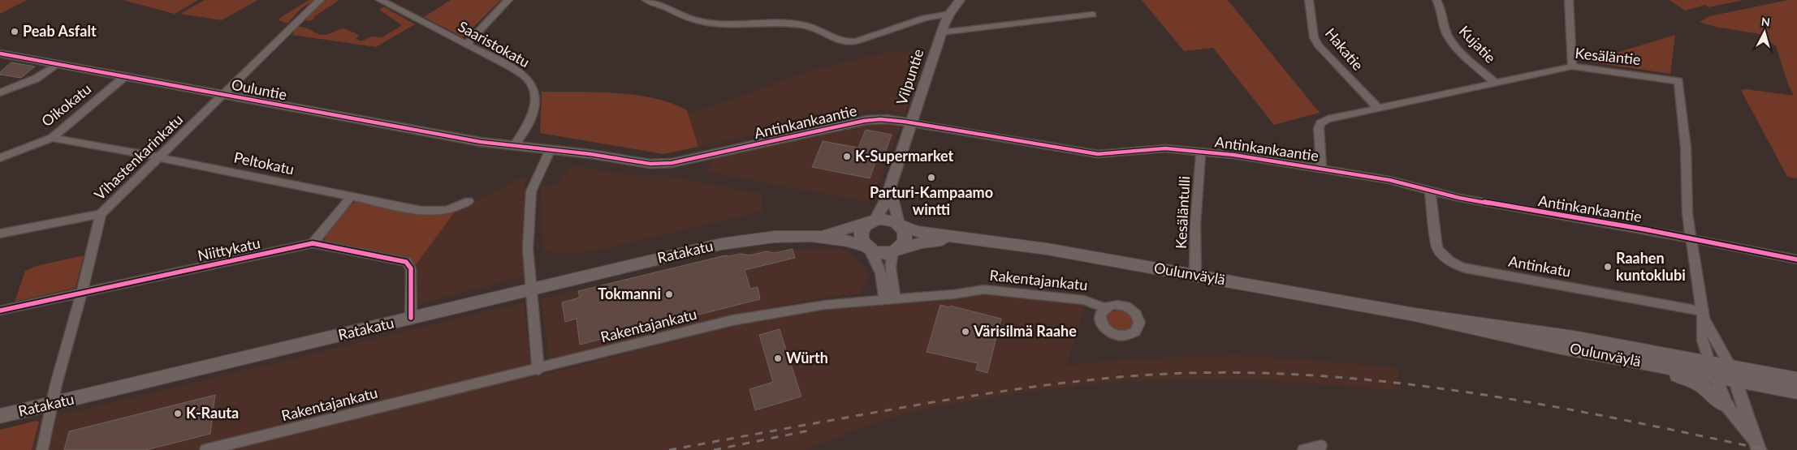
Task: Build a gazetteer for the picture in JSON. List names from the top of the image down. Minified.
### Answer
{"streets":{"main road":["Ratakatu","Oulunväylä"],"street":["Saaristokatu","Kujatie","Hakatie","Kesäläntie","Vilpuntie","Ouluntie","Oikokatu","Antinkankaantie","Vihastenkarinkatu","Peltokatu","Kesäläntulli","Niittykatu","Antinkatu","Rakentajankatu"]},"crossings":[["Saaristokatu","Ouluntie"],["Saaristokatu","Antinkankaantie"],["Kujatie","Kesäläntie"],["Hakatie","Kesäläntie"],["Kesäläntie","Antinkankaantie"],["Kesäläntie","Antinkatu"],["Kesäläntie","Oulunväylä"],["Vilpuntie","Antinkankaantie"],["Vilpuntie","Ratakatu"],["Vilpuntie","Oulunväylä"],["Ouluntie","Oikokatu"],["Ouluntie","Antinkankaantie"],["Ouluntie","Vihastenkarinkatu"],["Oikokatu","Peltokatu"],["Antinkankaantie","Kesäläntulli"],["Antinkankaantie","Antinkatu"],["Vihastenkarinkatu","Peltokatu"],["Vihastenkarinkatu","Niittykatu"],["Vihastenkarinkatu","Ratakatu"],["Kesäläntulli","Oulunväylä"],["Niittykatu","Ratakatu"],["Ratakatu","Oulunväylä"]],"places":["Peab Asfalt","K-Supermarket","Parturi-Kampaamo wintti","Raahen kuntoklubi","Tokmanni","Värisilmä Raahe","Würth","K-Rauta"],"north":"top"}
